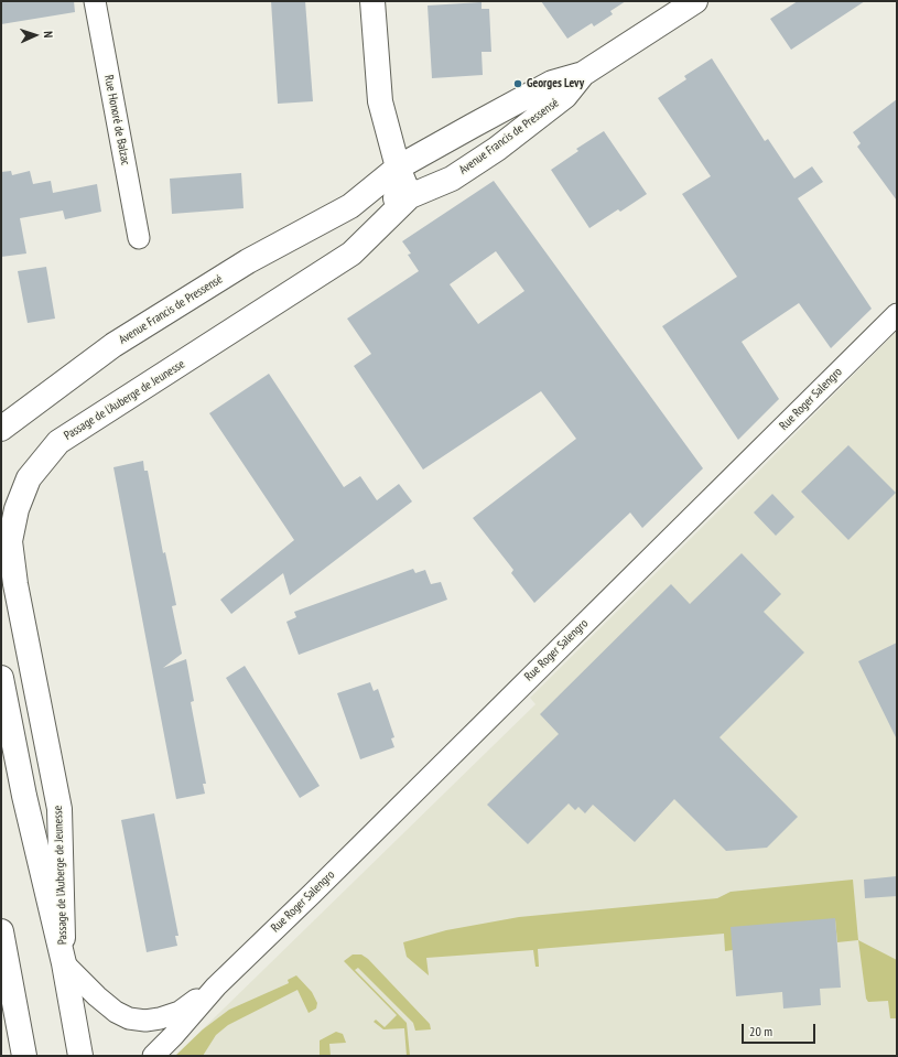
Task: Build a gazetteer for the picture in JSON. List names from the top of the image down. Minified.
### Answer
{"streets":{"main road":["Avenue Francis de Pressensé","Passage de l'Auberge de Jeunesse"],"street":["Rue Honoré de Balzac","Rue Roger Salengro"]},"crossings":[["Avenue Francis de Pressensé","Passage de l'Auberge de Jeunesse"],["Rue Roger Salengro","Passage de l'Auberge de Jeunesse"]],"places":["Georges Levy"],"scale_bar":"20 m","north":"right"}
